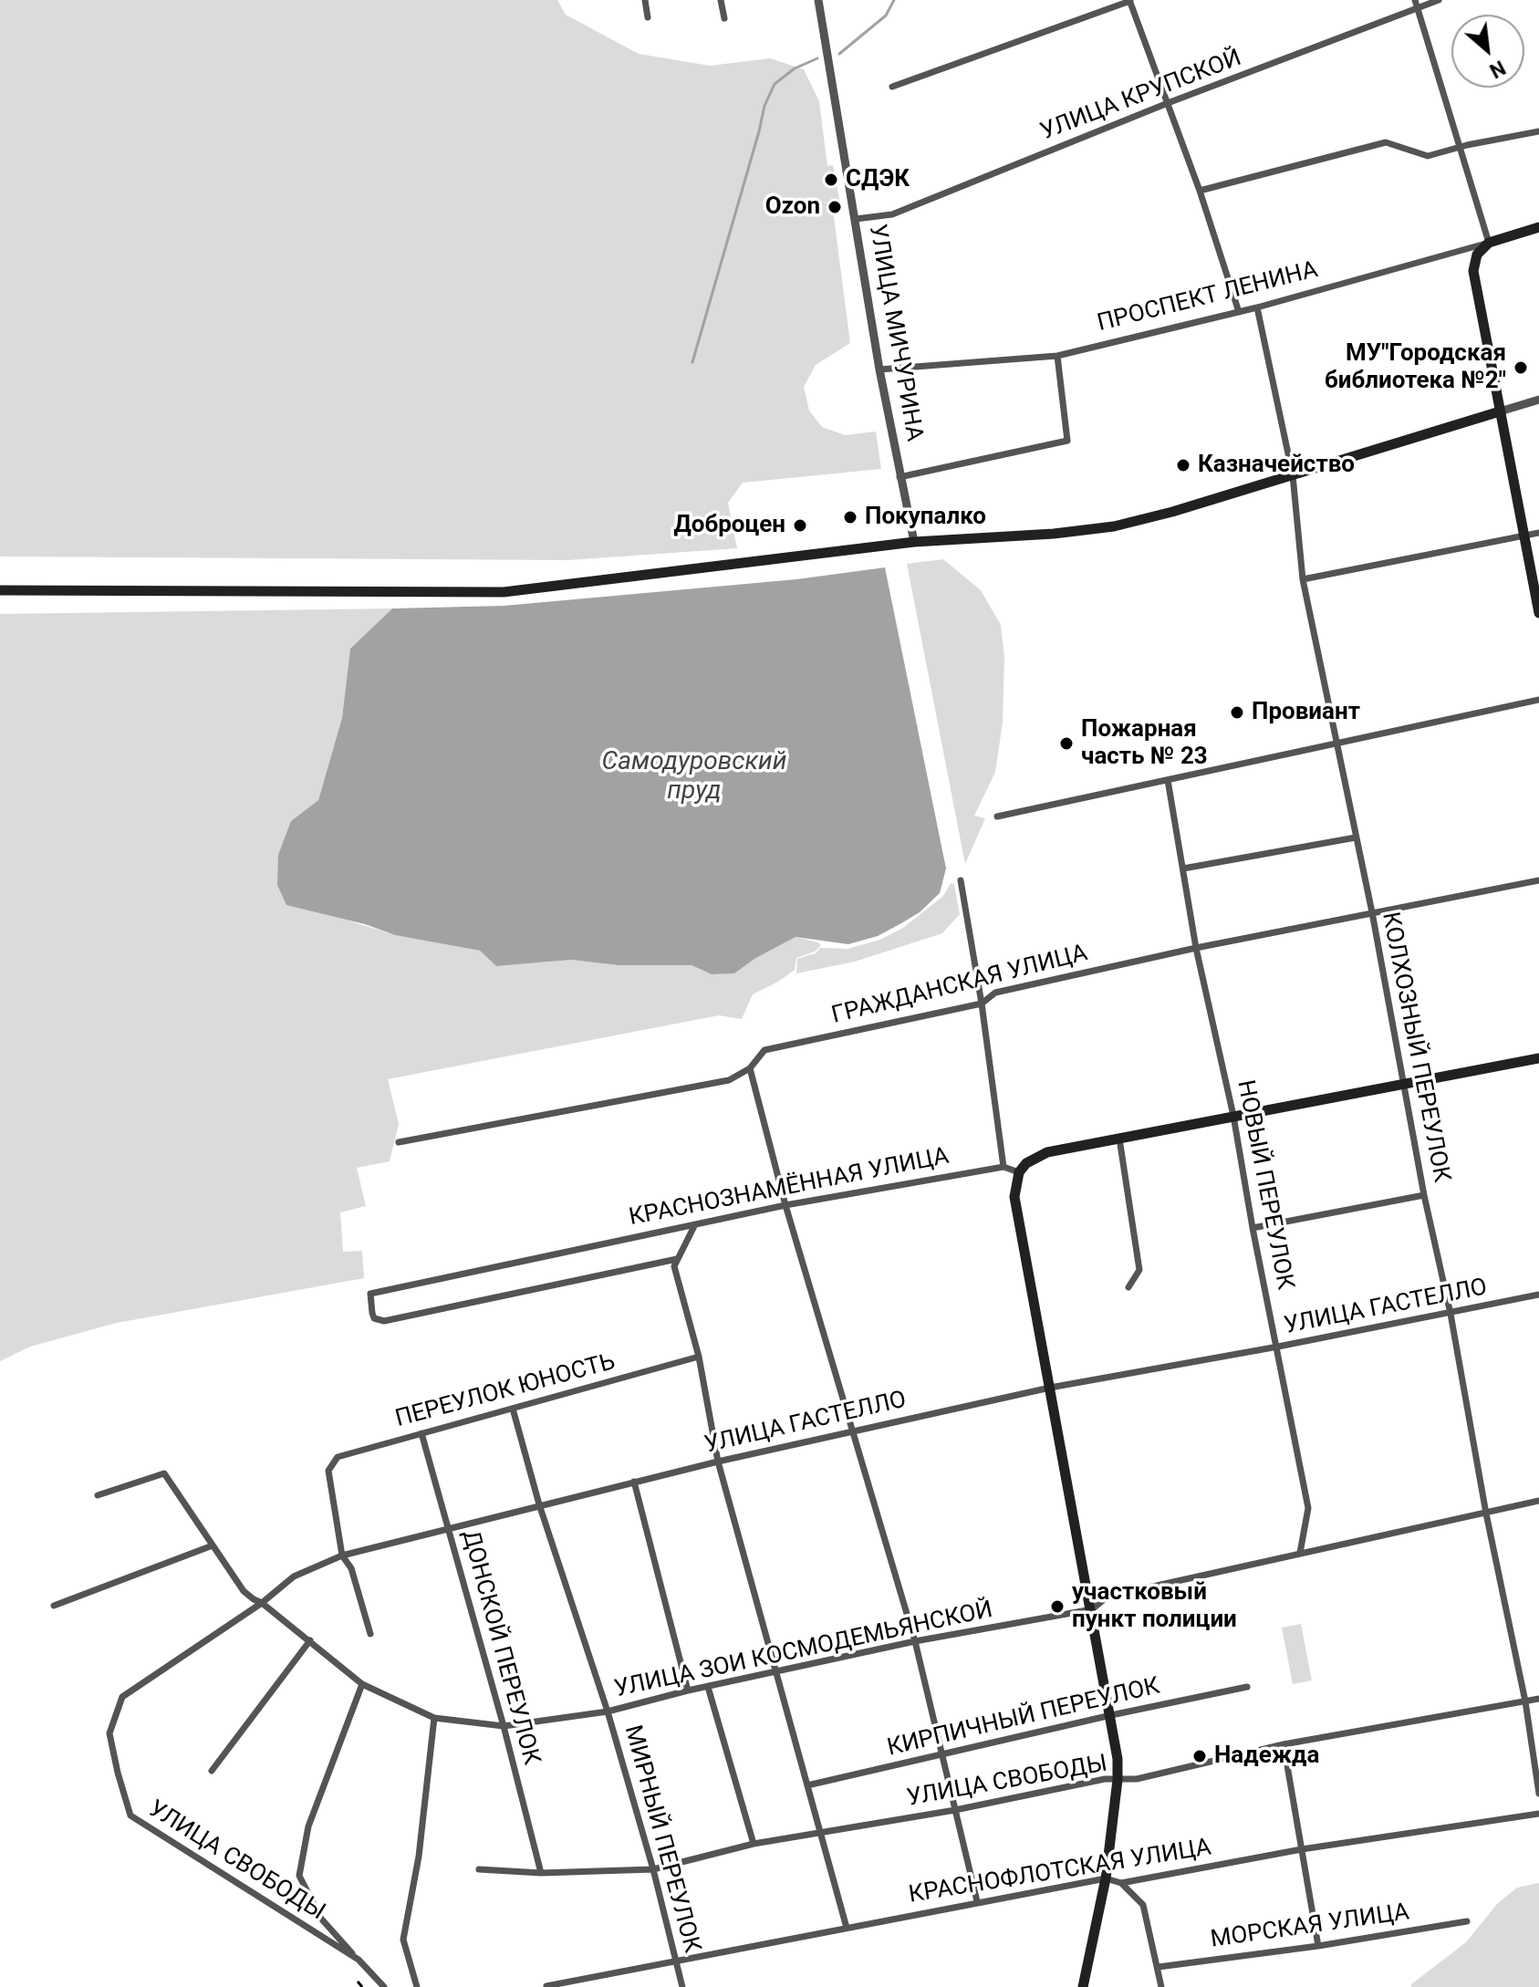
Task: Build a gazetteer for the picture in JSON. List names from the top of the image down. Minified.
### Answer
{"streets":{"main road":["ПРОСПЕКТ ЛЕНИНА"],"street":["УЛИЦА КРУПСКОЙ","УЛИЦА МИЧУРИНА","ГРАЖДАНСКАЯ УЛИЦА","КОЛХОЗНЫЙ ПЕРЕУЛОК","НОВЫЙ ПЕРЕУЛОК","КРАСНОЗНАМЁННАЯ УЛИЦА","УЛИЦА ГАСТЕЛЛО","ПЕРЕУЛОК ЮНОСТЬ","ДОНСКОЙ ПЕРЕУЛОК","УЛИЦА ЗОИ КОСМОДЕМЬЯНСКОЙ","КИРПИЧНЫЙ ПЕРЕУЛОК","УЛИЦА СВОБОДЫ","МИРНЫЙ ПЕРЕУЛОК","КРАСНОФЛОТСКАЯ УЛИЦА","МОРСКАЯ УЛИЦА"]},"crossings":[["УЛИЦА КРУПСКОЙ","УЛИЦА МИЧУРИНА"],["ПРОСПЕКТ ЛЕНИНА","УЛИЦА МИЧУРИНА"],["ПРОСПЕКТ ЛЕНИНА","КОЛХОЗНЫЙ ПЕРЕУЛОК"],["ГРАЖДАНСКАЯ УЛИЦА","КОЛХОЗНЫЙ ПЕРЕУЛОК"],["ГРАЖДАНСКАЯ УЛИЦА","НОВЫЙ ПЕРЕУЛОК"],["КОЛХОЗНЫЙ ПЕРЕУЛОК","УЛИЦА ГАСТЕЛЛО"],["КОЛХОЗНЫЙ ПЕРЕУЛОК","УЛИЦА ЗОИ КОСМОДЕМЬЯНСКОЙ"],["КОЛХОЗНЫЙ ПЕРЕУЛОК","УЛИЦА СВОБОДЫ"],["НОВЫЙ ПЕРЕУЛОК","УЛИЦА ГАСТЕЛЛО"],["НОВЫЙ ПЕРЕУЛОК","УЛИЦА ЗОИ КОСМОДЕМЬЯНСКОЙ"],["УЛИЦА ГАСТЕЛЛО","ПЕРЕУЛОК ЮНОСТЬ"],["УЛИЦА ГАСТЕЛЛО","ДОНСКОЙ ПЕРЕУЛОК"],["УЛИЦА ГАСТЕЛЛО","УЛИЦА ЗОИ КОСМОДЕМЬЯНСКОЙ"],["УЛИЦА ГАСТЕЛЛО","УЛИЦА СВОБОДЫ"],["УЛИЦА ГАСТЕЛЛО","МИРНЫЙ ПЕРЕУЛОК"],["ПЕРЕУЛОК ЮНОСТЬ","ДОНСКОЙ ПЕРЕУЛОК"],["ПЕРЕУЛОК ЮНОСТЬ","МИРНЫЙ ПЕРЕУЛОК"],["ДОНСКОЙ ПЕРЕУЛОК","УЛИЦА ЗОИ КОСМОДЕМЬЯНСКОЙ"],["ДОНСКОЙ ПЕРЕУЛОК","УЛИЦА СВОБОДЫ"],["УЛИЦА ЗОИ КОСМОДЕМЬЯНСКОЙ","МИРНЫЙ ПЕРЕУЛОК"],["УЛИЦА СВОБОДЫ","МИРНЫЙ ПЕРЕУЛОК"],["МИРНЫЙ ПЕРЕУЛОК","КРАСНОФЛОТСКАЯ УЛИЦА"]],"water":["Самодуровский пруд"],"places":["СДЭК","Ozon","МУ\"Городская библиотека №2\"","Казначейство","Покупалко","Доброцен","Провиант","Пожарная часть № 23","участковый пункт полиции","Надежда"],"north":"bottom right"}
